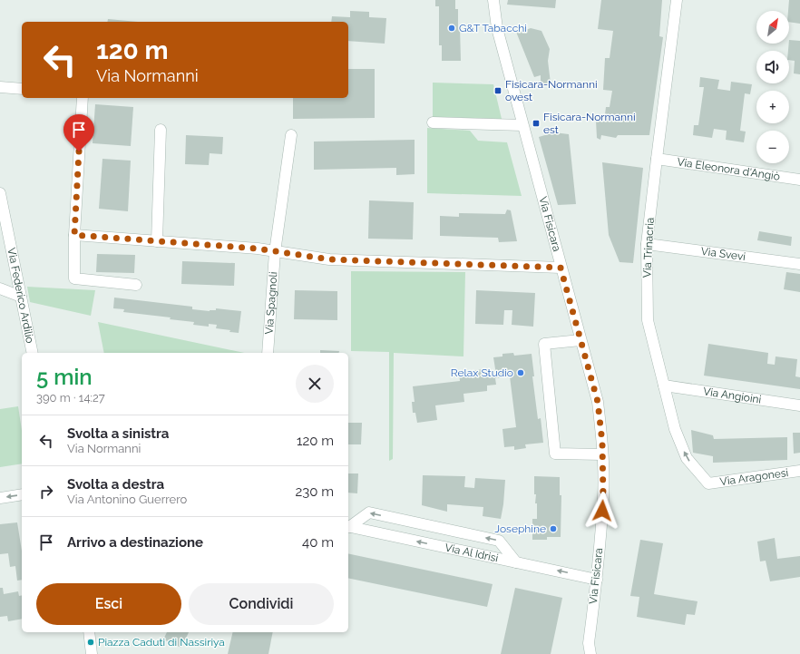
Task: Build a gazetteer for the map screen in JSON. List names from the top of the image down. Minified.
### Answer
{"streets":{"street":["Via Eleonora d'Angiò","Via Fisicara","Via Trinacria","Via Svevi","Via Federico Ardilio","Via Spagnoli","Via Angioini","Via Aragonesi","Via Al Idrisi"]},"crossings":[["Via Eleonora d'Angiò","Via Trinacria"],["Via Fisicara","Via Al Idrisi"],["Via Trinacria","Via Svevi"],["Via Trinacria","Via Angioini"],["Via Trinacria","Via Aragonesi"]],"places":{"other":["G&T Tabacchi","Relax Studio","Josephine","Piazza Caduti di Nassiriya"],"transit":["Fisicara-Normanni ovest","Fisicara-Normanni est"]},"north":"top right","page":{"map_buttons":["+","−"],"turn":["120 m","Via Normanni"],"heading":["5 min","390 m · 14:27"],"list":[{"name":"Svolta a sinistra","note":"Via Normanni","value":"120 m"},{"name":"Svolta a destra","note":"Via Antonino Guerrero","value":"230 m"},{"name":"Arrivo a destinazione","value":"40 m"}],"buttons":["Esci","Condividi"]}}
